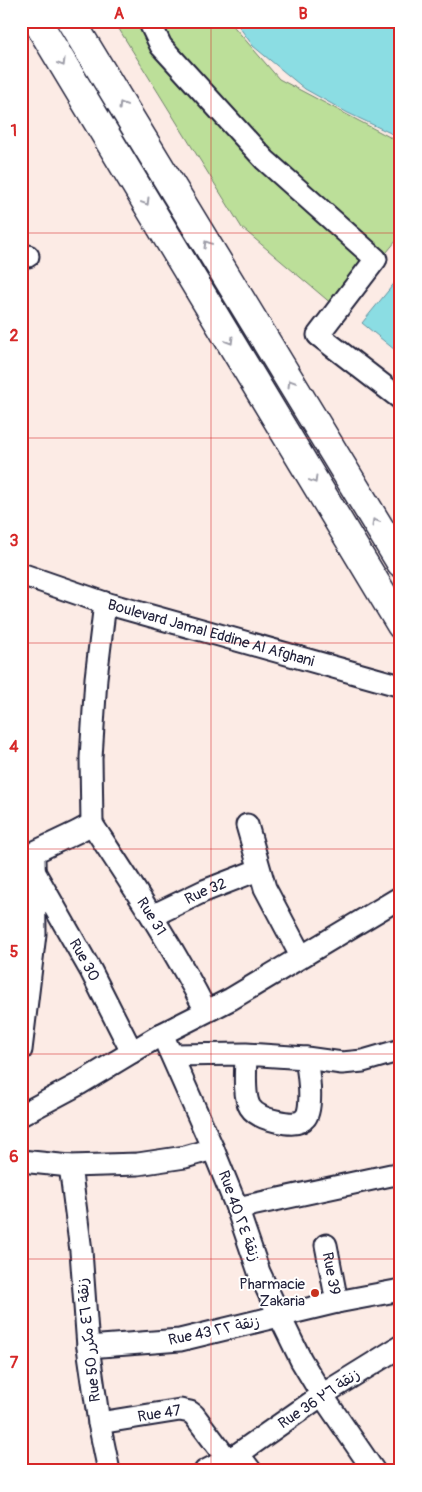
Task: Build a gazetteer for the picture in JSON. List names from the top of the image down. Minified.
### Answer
{"streets":{"street":["Boulevard Jamal Eddine Al Afghani","Rue 32","Rue 31","Rue 30","Rue 40 زنقة ٢٤","Rue 39","Rue 43 زنقة ٢٢","Rue 50 زنقة ٤٦ مكرر","Rue 36 زنقة ٣٦","Rue 47"]},"crossings":[["Rue 32","Rue 31"],["Rue 40 زنقة ٢٤","Rue 43 زنقة ٢٢"],["Rue 40 زنقة ٢٤","Rue 36 زنقة ٣٦"],["Rue 39","Rue 43 زنقة ٢٢"],["Rue 43 زنقة ٢٢","Rue 50 زنقة ٤٦ مكرر"],["Rue 50 زنقة ٤٦ مكرر","Rue 47"],["Rue 36 زنقة ٣٦","Rue 47"]],"places":["Pharmacie Zakaria"],"grid":{"columns":["A","B"],"rows":["1","2","3","4","5","6","7"]}}
